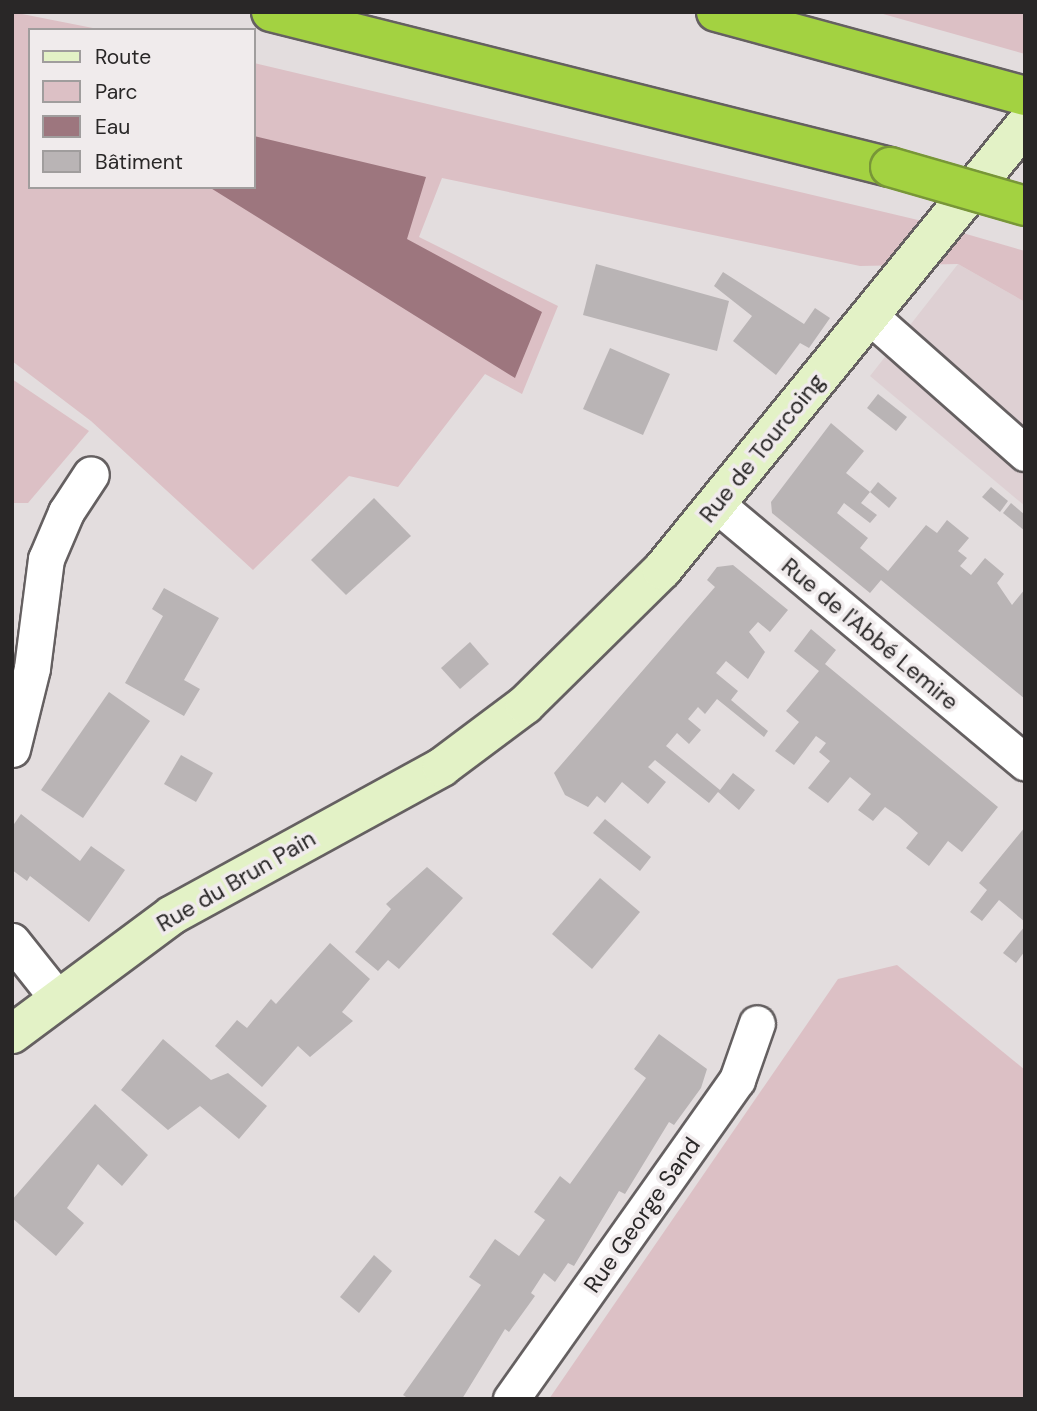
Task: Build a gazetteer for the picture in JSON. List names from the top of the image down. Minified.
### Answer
{"streets":{"main road":["Rue de Tourcoing","Rue du Brun Pain"],"street":["Rue de l'Abbé Lemire","Rue George Sand"]},"crossings":[["Rue de Tourcoing","Rue de l'Abbé Lemire"],["Rue de Tourcoing","Rue du Brun Pain"]],"legend":["Route","Parc","Eau","Bâtiment"]}
